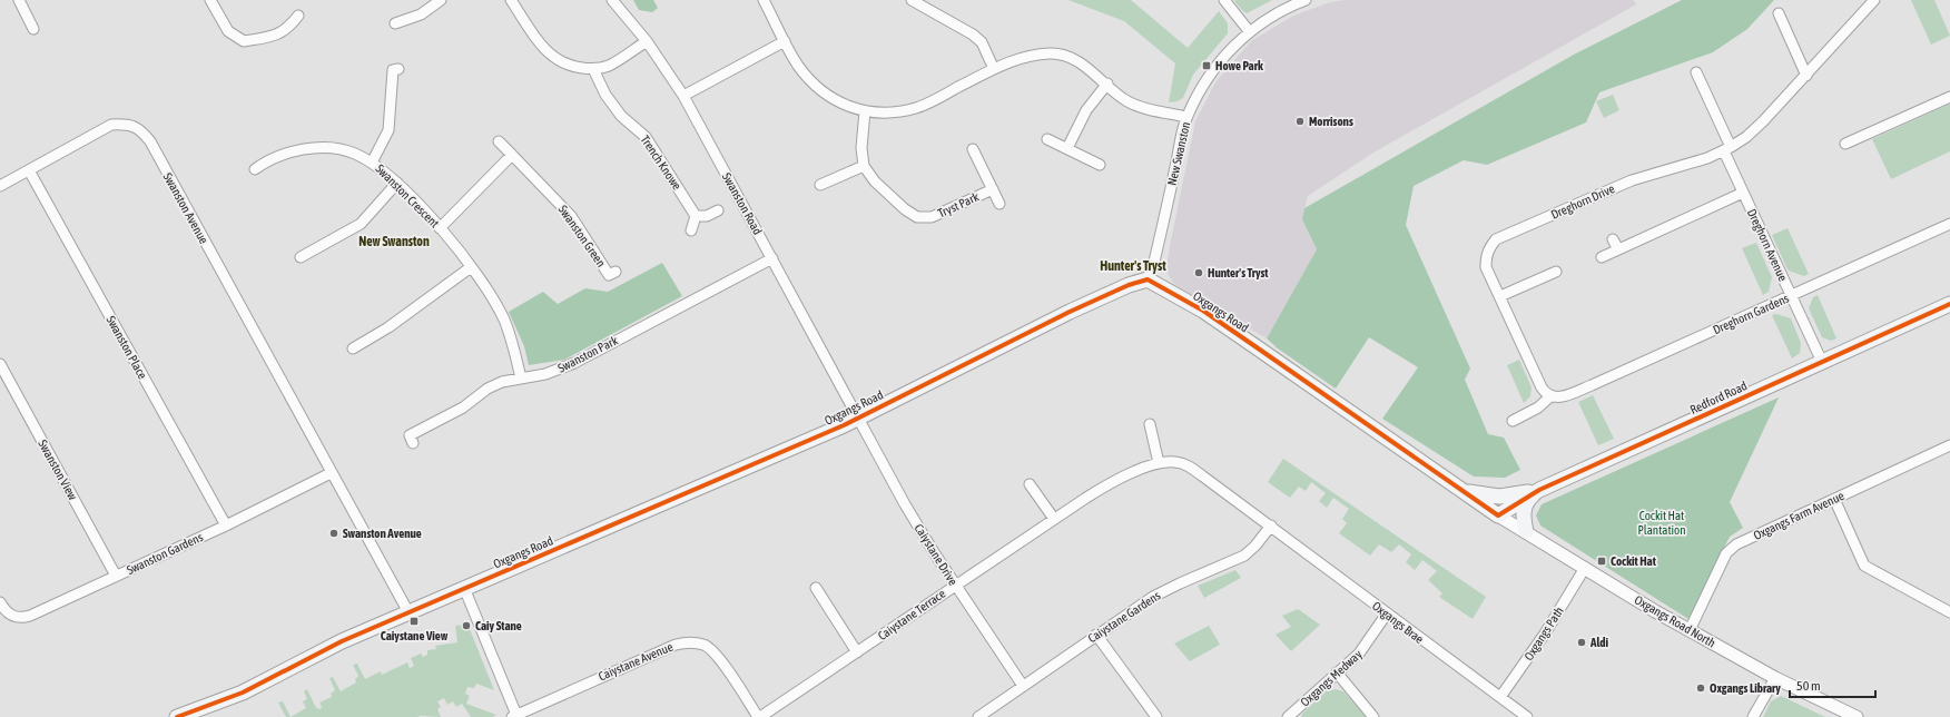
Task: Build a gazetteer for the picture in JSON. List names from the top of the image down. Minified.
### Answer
{"streets":{"main road":["Oxgangs Road","Redford Road"],"street":["New Swanston","Trench Knowe","Swanston Crescent","Dreghorn Drive","Swanston Road","Tryst Park","Swanston Avenue","Swanston Green","Dreghorn Avenue","Dreghorn Gardens","Swanston Place","Swanston Park","Swanston View","Oxgangs Farm Avenue","Swanston Gardens","Caiystane Drive","Caiystane Terrace","Caiystane Gardens","Oxgangs Road North","Oxgangs Brae","Oxgangs Path","Caiystane Avenue","Oxgangs Medway"]},"crossings":[["New Swanston","Oxgangs Road"],["Swanston Crescent","Swanston Park"],["Dreghorn Drive","Dreghorn Avenue"],["Dreghorn Drive","Dreghorn Gardens"],["Swanston Road","Oxgangs Road"],["Swanston Road","Swanston Park"],["Swanston Road","Caiystane Drive"],["Swanston Avenue","Oxgangs Road"],["Swanston Avenue","Swanston Place"],["Swanston Avenue","Swanston Gardens"],["Dreghorn Avenue","Dreghorn Gardens"],["Dreghorn Avenue","Redford Road"],["Oxgangs Road","Redford Road"],["Oxgangs Road","Caiystane Drive"],["Oxgangs Road","Oxgangs Road North"],["Swanston Place","Swanston Gardens"],["Redford Road","Oxgangs Road North"],["Swanston View","Swanston Gardens"],["Oxgangs Farm Avenue","Oxgangs Road North"],["Caiystane Drive","Caiystane Terrace"],["Caiystane Drive","Caiystane Gardens"],["Caiystane Terrace","Caiystane Gardens"],["Caiystane Terrace","Oxgangs Brae"],["Caiystane Terrace","Caiystane Avenue"],["Caiystane Gardens","Oxgangs Brae"],["Oxgangs Road North","Oxgangs Path"],["Oxgangs Brae","Oxgangs Path"],["Oxgangs Brae","Oxgangs Medway"]],"districts":["New Swanston","Hunter's Tryst"],"parks":["Cockit Hat Plantation"],"places":{"transit":["Howe Park","Cockit Hat","Caiystane View"],"other":["Morrisons","Hunter's Tryst","Swanston Avenue","Caiy Stane","Aldi","Oxgangs Library"]},"scale_bar":"50 m"}
